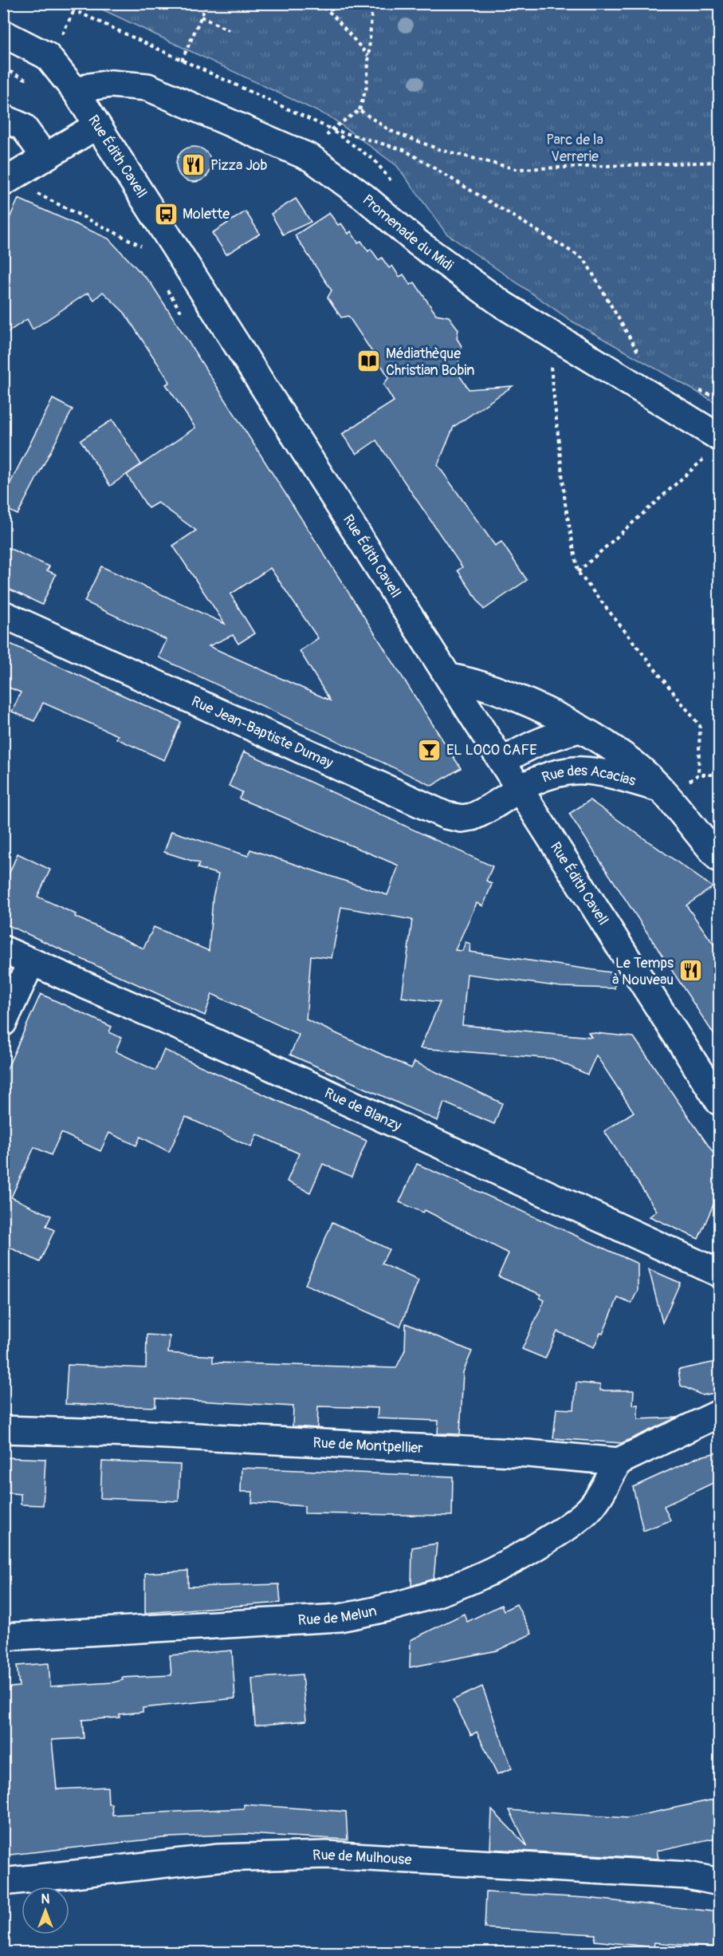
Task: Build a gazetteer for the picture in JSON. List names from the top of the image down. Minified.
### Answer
{"streets":{"street":["Rue Édith Cavell","Promenade du Midi","Rue Jean-Baptiste Dumay","Rue des Acacias","Rue de Blanzy","Rue de Montpellier","Rue de Melun","Rue de Mulhouse"]},"crossings":[["Rue Édith Cavell","Promenade du Midi"],["Rue Édith Cavell","Rue Jean-Baptiste Dumay"],["Rue Édith Cavell","Rue des Acacias"],["Rue Jean-Baptiste Dumay","Rue des Acacias"],["Rue de Montpellier","Rue de Melun"]],"parks":["Parc de la Verrerie"],"places":{"restaurant":["Pizza Job","Le Temps à Nouveau"],"bus stop":["Molette"],"library":["Médiathèque Christian Bobin"],"bar":["EL LOCO CAFE"]},"north":"top"}
